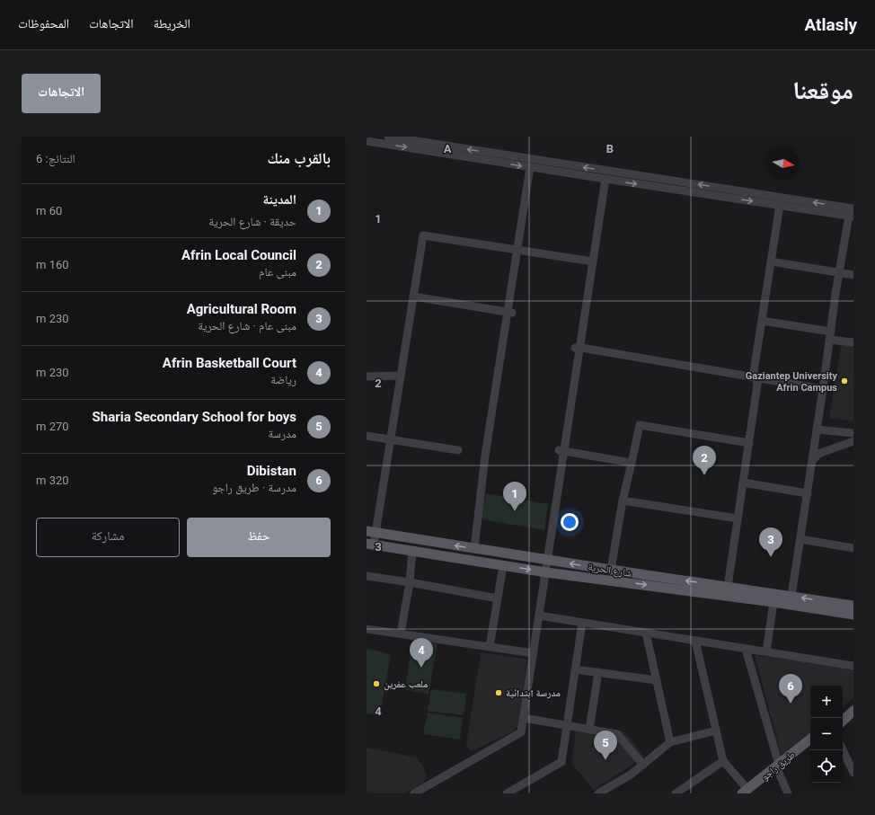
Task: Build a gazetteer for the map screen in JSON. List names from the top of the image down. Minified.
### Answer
{"streets":{"main road":["شارع الحرية","طريق راجو"]},"places":["Gaziantep University Afrin Campus","ملعب عفرين","مدرسة ابتدائية"],"north":"right","page":{"header":"Atlasly","nav":["الخريطة","الاتجاهات","المحفوظات"],"title":"موقعنا","buttons":["الاتجاهات",["حفظ","مشاركة"]],"heading":["بالقرب منك","النتائج: 6"],"list":[{"mark":"1","name":"المدينة","note":"حديقة · شارع الحرية","value":"60 m"},{"mark":"2","name":"Afrin Local Council","note":"مبنى عام","value":"160 m"},{"mark":"3","name":"Agricultural Room","note":"مبنى عام · شارع الحرية","value":"230 m"},{"mark":"4","name":"Afrin Basketball Court","note":"رياضة","value":"230 m"},{"mark":"5","name":"Sharia Secondary School for boys","note":"مدرسة","value":"270 m"},{"mark":"6","name":"Dibistan","note":"مدرسة · طريق راجو","value":"320 m"}],"pins":["2","1","3","4","6","5"],"map_buttons":["+","−"]},"grid":{"columns":["A","B"],"rows":["1","2","3","4"]}}
